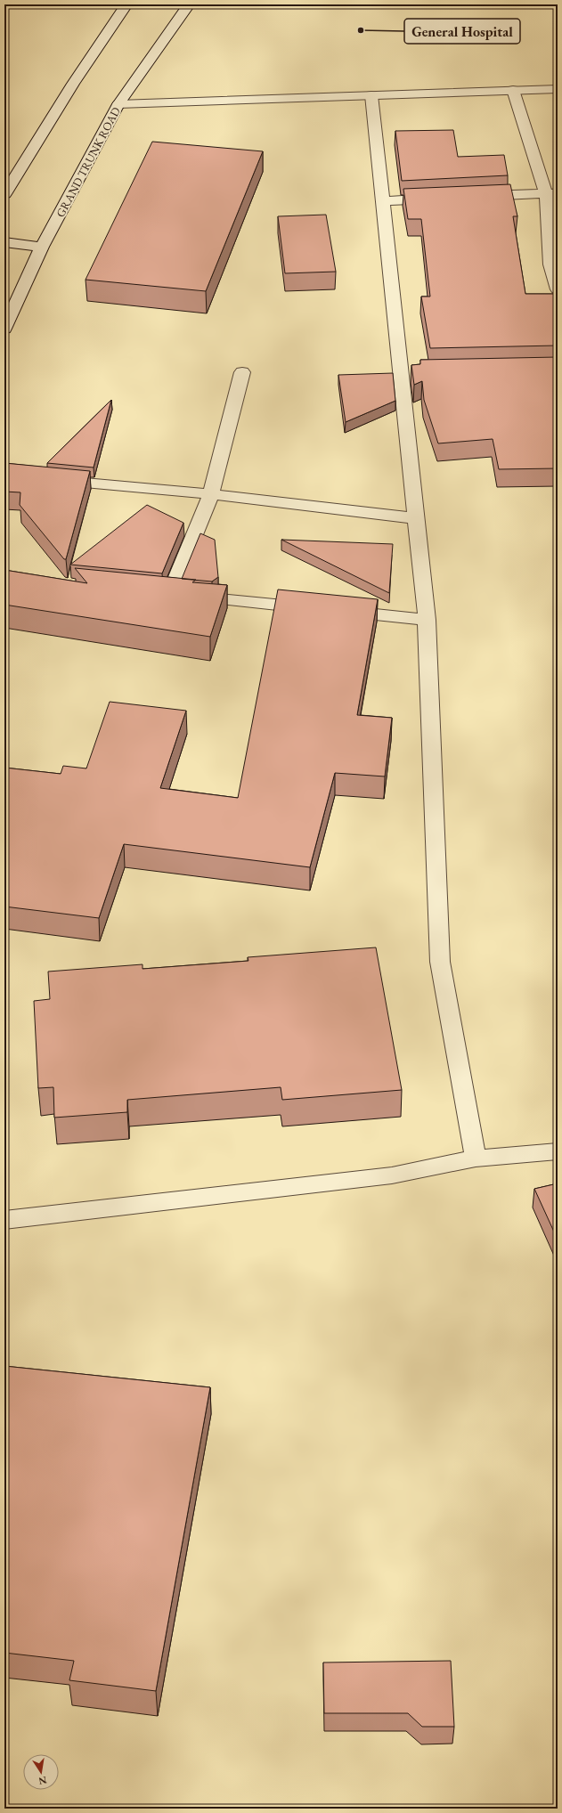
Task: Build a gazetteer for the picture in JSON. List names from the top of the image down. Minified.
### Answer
{"streets":{"street":["GRAND TRUNK ROAD"]},"places":["General Hospital"],"north":"bottom"}
